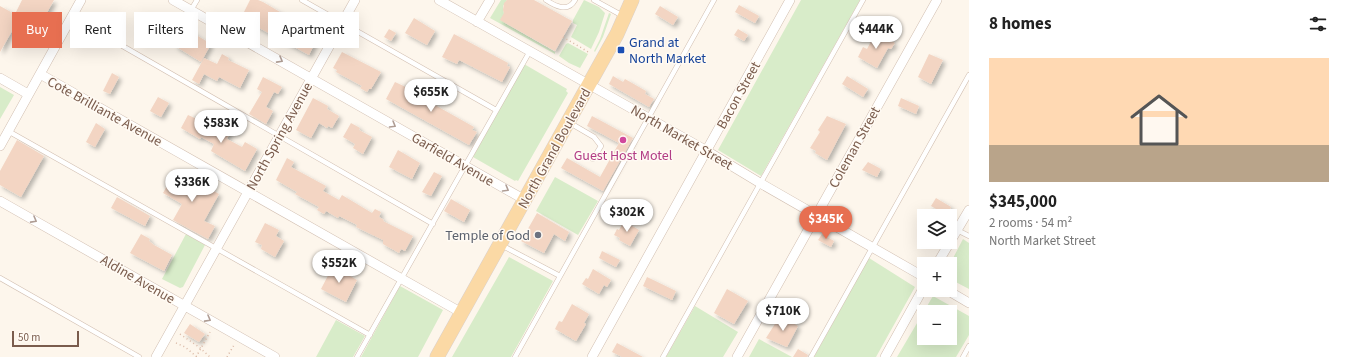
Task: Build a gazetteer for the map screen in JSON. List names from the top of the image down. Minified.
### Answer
{"streets":{"main road":["North Grand Boulevard"],"street":["Bacon Street","Cote Brilliante Avenue","North Spring Avenue","North Market Street","Coleman Street","Garfield Avenue","Aldine Avenue"]},"crossings":[["Bacon Street","North Market Street"],["Cote Brilliante Avenue","North Spring Avenue"],["Cote Brilliante Avenue","North Grand Boulevard"],["North Spring Avenue","Garfield Avenue"],["North Spring Avenue","Aldine Avenue"],["North Market Street","Coleman Street"],["North Market Street","North Grand Boulevard"],["North Grand Boulevard","Garfield Avenue"]],"one_way":["Garfield Avenue","Aldine Avenue"],"places":{"transit":["Grand at North Market"],"other":["Guest Host Motel","Temple of God"]},"scale_bar":"50 m","page":{"heading":"8 homes","chip":["Buy","Rent","Filters","New","Apartment"],"price":["$444K","$655K","$583K","$336K","$302K","$345K","$552K","$710K"],"list":[{"name":"$345,000","note":"2 rooms · 54 m² · North Market Street"}],"map_buttons":["+","−"],"scale":"50 m"}}
